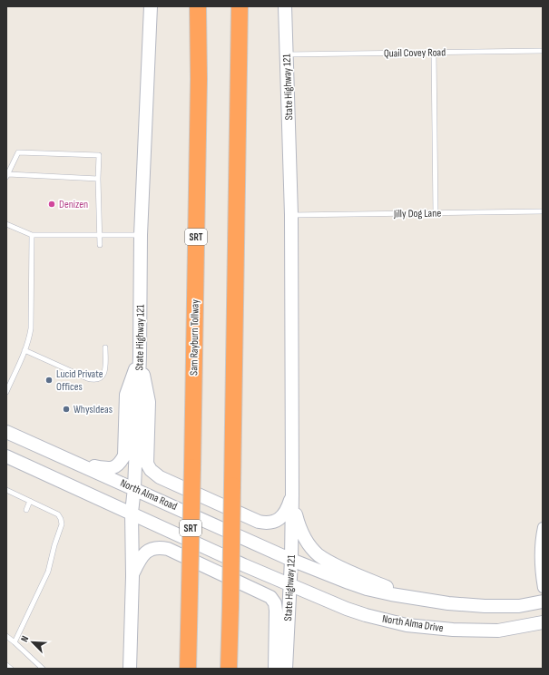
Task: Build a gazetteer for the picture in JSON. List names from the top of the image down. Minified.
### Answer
{"streets":{"highway":["SRT","Sam Rayburn Tollway"],"main road":["State Highway 121","North Alma Road","North Alma Drive"],"lane":["Quail Covey Road","Jilly Dog Lane"]},"crossings":[["Quail Covey Road","State Highway 121"],["State Highway 121","Jilly Dog Lane"],["State Highway 121","North Alma Road"],["State Highway 121","North Alma Drive"]],"places":["Denizen","Lucid Private Offices","WhysIdeas"],"north":"top left"}
